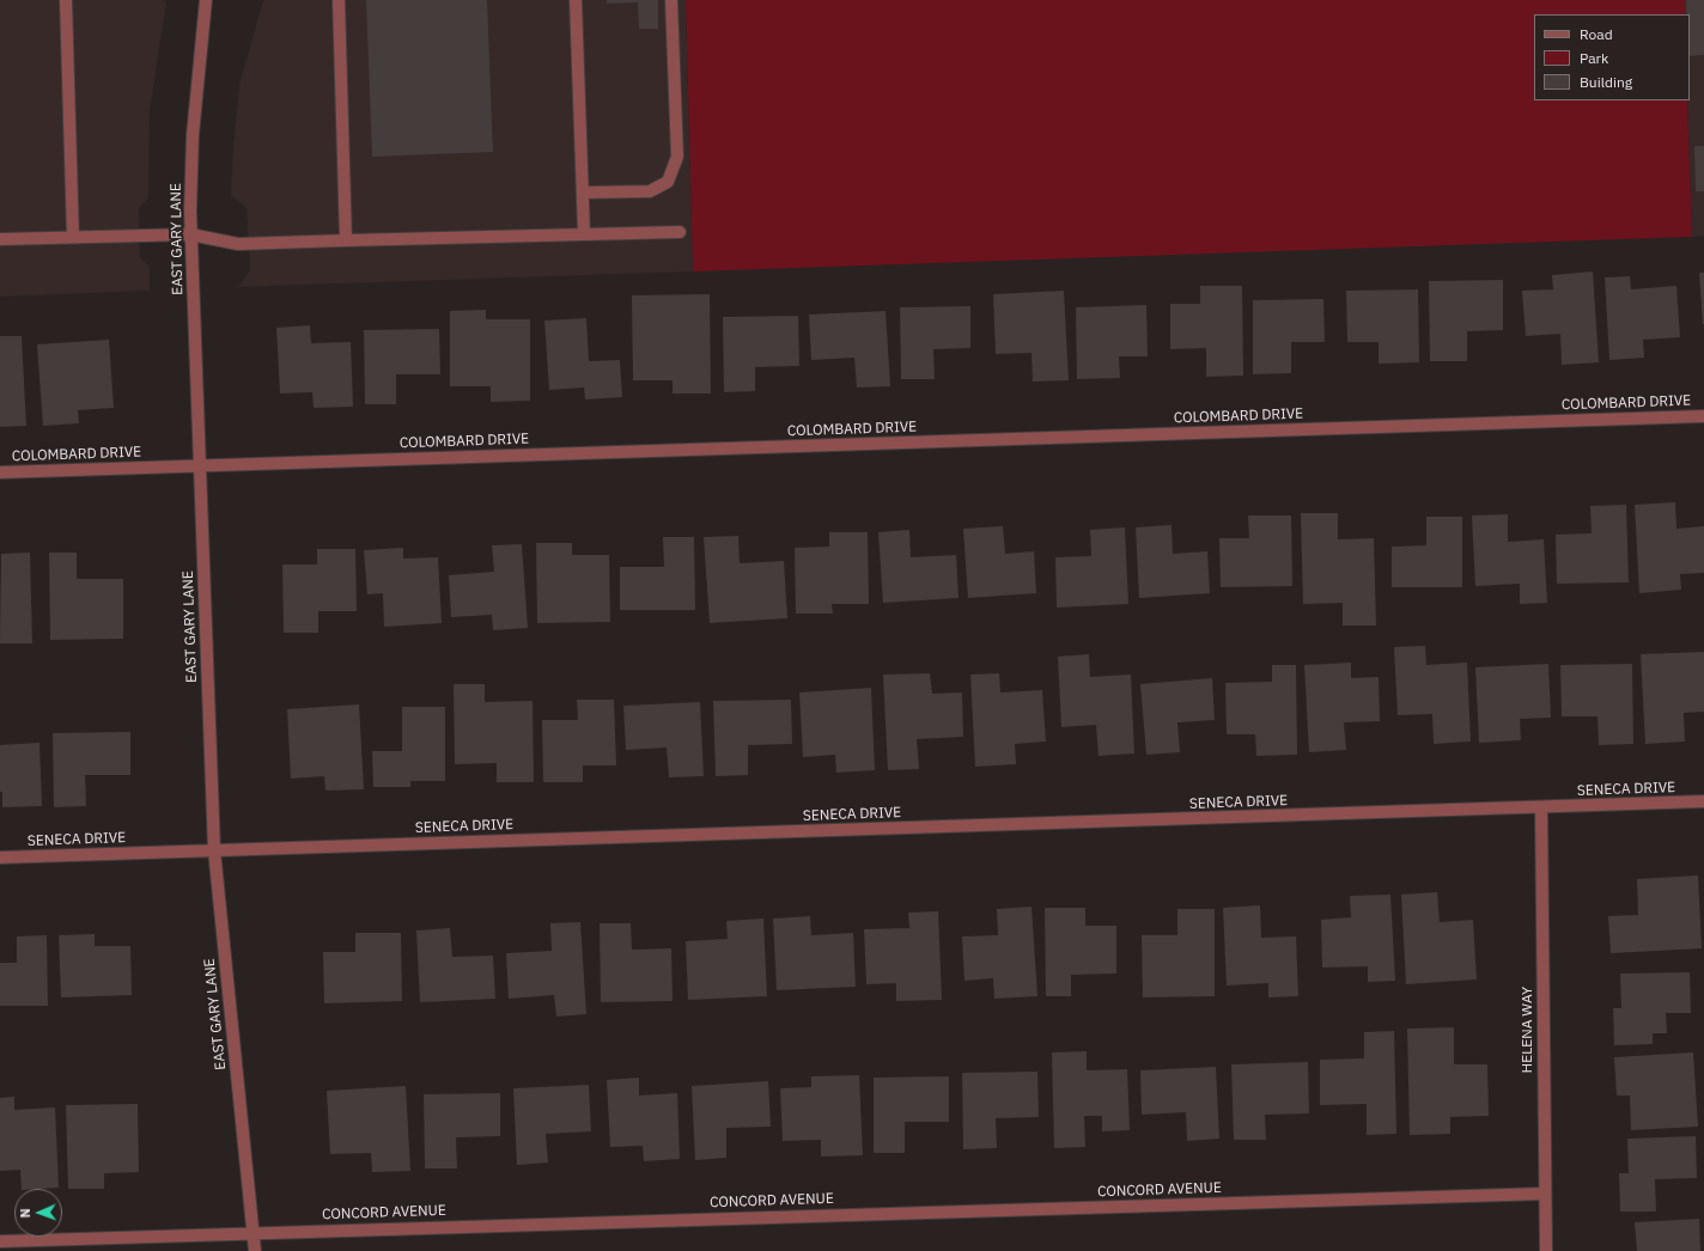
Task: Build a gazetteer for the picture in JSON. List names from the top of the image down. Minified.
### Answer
{"streets":{"street":["EAST GARY LANE","COLOMBARD DRIVE","SENECA DRIVE","HELENA WAY","CONCORD AVENUE"]},"crossings":[["EAST GARY LANE","COLOMBARD DRIVE"],["EAST GARY LANE","SENECA DRIVE"],["EAST GARY LANE","CONCORD AVENUE"],["SENECA DRIVE","HELENA WAY"],["HELENA WAY","CONCORD AVENUE"]],"legend":["Road","Park","Building"],"north":"left"}
